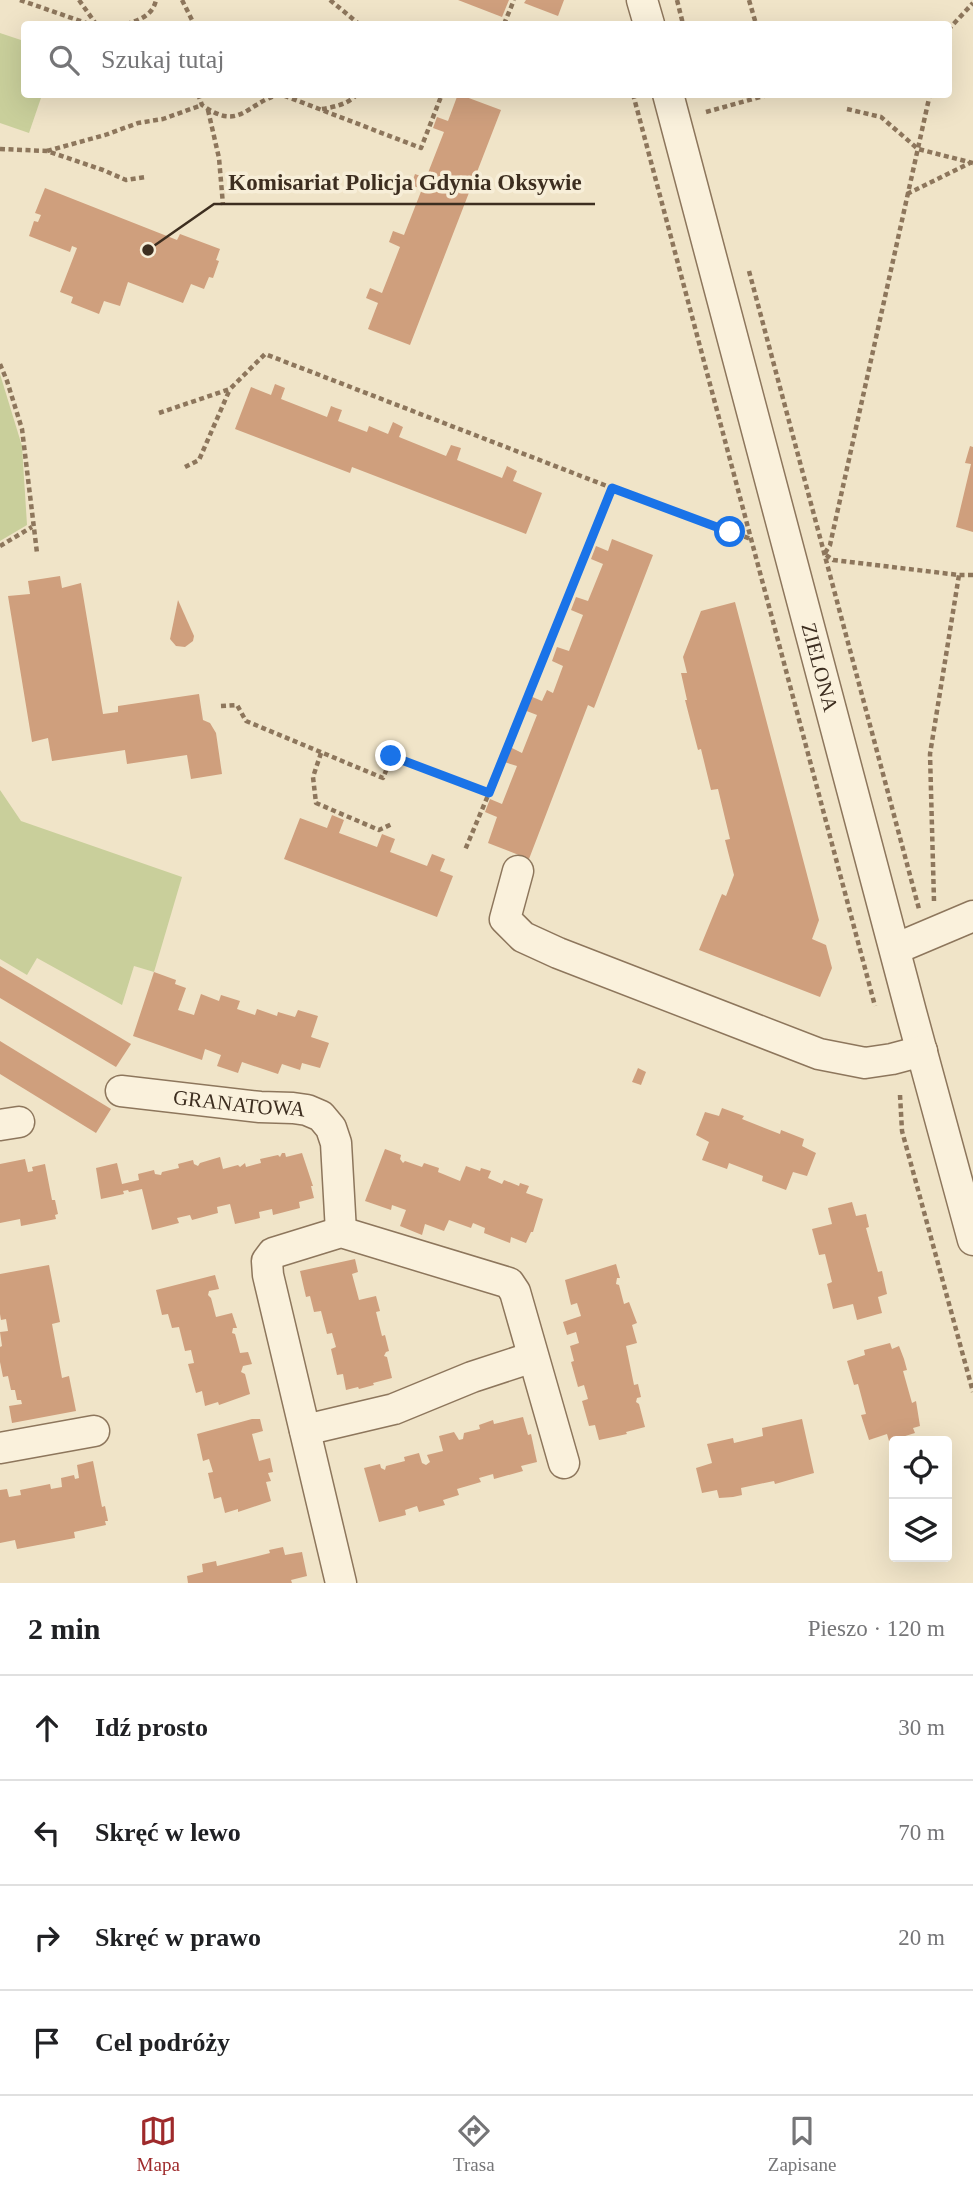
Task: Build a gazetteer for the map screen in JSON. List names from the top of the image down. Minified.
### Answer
{"streets":{"street":["ZIELONA","GRANATOWA"]},"places":["Komisariat Policja Gdynia Oksywie"],"page":{"search":"Szukaj tutaj","heading":["2 min","Pieszo · 120 m"],"list":[["Idź prosto","30 m"],["Skręć w lewo","70 m"],["Skręć w prawo","20 m"],"Cel podróży"],"nav":["Mapa","Trasa","Zapisane"]}}
